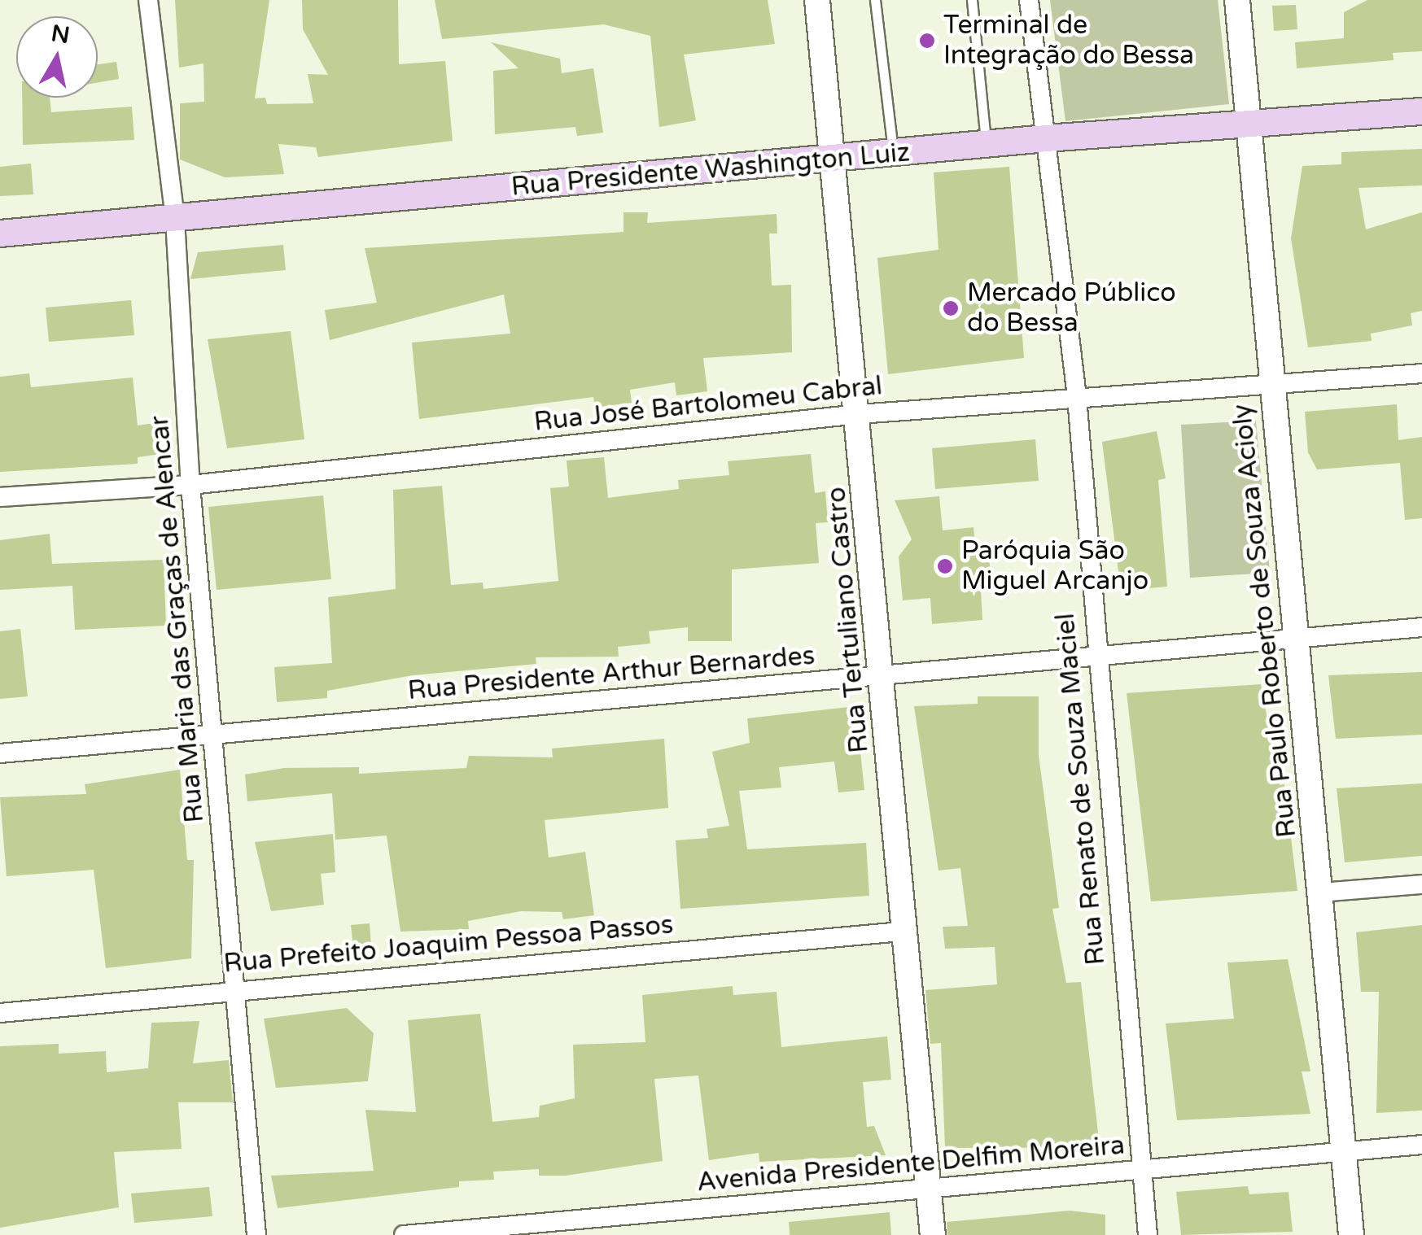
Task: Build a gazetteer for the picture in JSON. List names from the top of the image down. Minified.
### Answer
{"streets":{"main road":["Rua Presidente Washington Luiz"],"street":["Rua José Bartolomeu Cabral","Rua Maria das Graças de Alencar","Rua Tertuliano Castro","Rua Paulo Roberto de Souza Acioly","Rua Presidente Arthur Bernardes","Rua Renato de Souza Maciel","Rua Prefeito Joaquim Pessoa Passos","Avenida Presidente Delfim Moreira"]},"crossings":[["Rua Presidente Washington Luiz","Rua Maria das Graças de Alencar"],["Rua Presidente Washington Luiz","Rua Tertuliano Castro"],["Rua Presidente Washington Luiz","Rua Paulo Roberto de Souza Acioly"],["Rua Presidente Washington Luiz","Rua Renato de Souza Maciel"],["Rua José Bartolomeu Cabral","Rua Maria das Graças de Alencar"],["Rua José Bartolomeu Cabral","Rua Tertuliano Castro"],["Rua José Bartolomeu Cabral","Rua Paulo Roberto de Souza Acioly"],["Rua José Bartolomeu Cabral","Rua Renato de Souza Maciel"],["Rua Maria das Graças de Alencar","Rua Presidente Arthur Bernardes"],["Rua Maria das Graças de Alencar","Rua Prefeito Joaquim Pessoa Passos"],["Rua Tertuliano Castro","Rua Presidente Arthur Bernardes"],["Rua Tertuliano Castro","Rua Prefeito Joaquim Pessoa Passos"],["Rua Tertuliano Castro","Avenida Presidente Delfim Moreira"],["Rua Paulo Roberto de Souza Acioly","Rua Presidente Arthur Bernardes"],["Rua Paulo Roberto de Souza Acioly","Avenida Presidente Delfim Moreira"],["Rua Presidente Arthur Bernardes","Rua Renato de Souza Maciel"],["Rua Renato de Souza Maciel","Avenida Presidente Delfim Moreira"]],"places":["Terminal de Integração do Bessa","Mercado Público do Bessa","Paróquia São Miguel Arcanjo"],"north":"top"}
